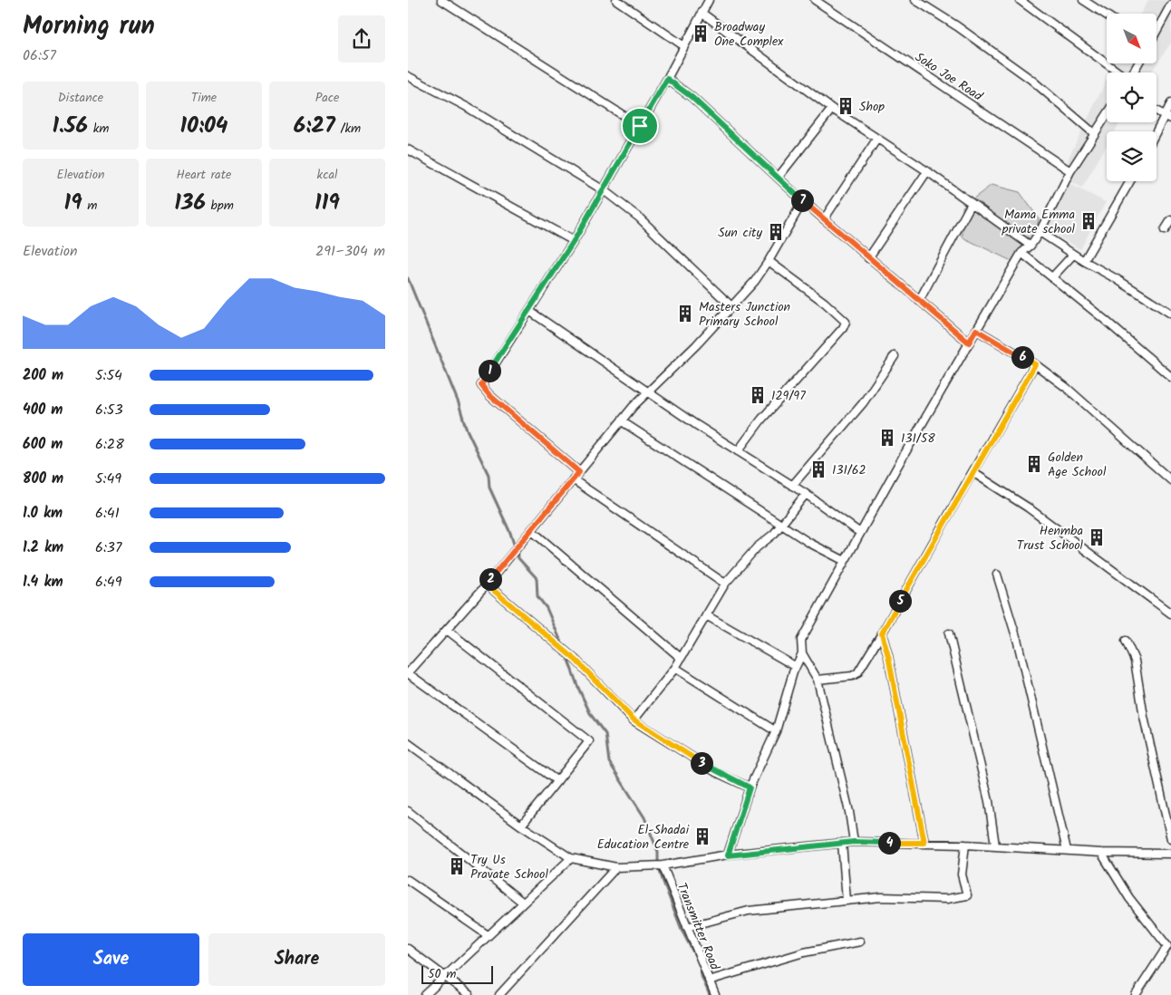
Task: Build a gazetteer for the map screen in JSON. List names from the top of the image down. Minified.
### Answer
{"streets":{"street":["Soko Joe Road","Transmitter Road"]},"places":{"building":["Broadway One Complex","Shop","Mama Emma private school","Sun city","Masters Junction Primary School","129/97","131/58","Golden Age School","131/62","Henmba Trust School","El-Shadai Education Centre","Try Us Pravate School"]},"scale_bar":"50 m","north":"bottom right","page":{"heading":["Morning run","06:57"],"stats":[["Distance","1.56 km"],["Time","10:04"],["Pace","6:27 /km"],["Elevation","19 m"],["Heart rate","136 bpm"],["kcal","119"]],"pins":["7","6","1","2","5","3","4"],"chart":["Elevation","291–304 m"],"list":[{"name":"200 m","note":"5:54"},{"name":"400 m","note":"6:53"},{"name":"600 m","note":"6:28"},{"name":"800 m","note":"5:49"},{"name":"1.0 km","note":"6:41"},{"name":"1.2 km","note":"6:37"},{"name":"1.4 km","note":"6:49"}],"buttons":["Save","Share"],"scale":"50 m"}}
